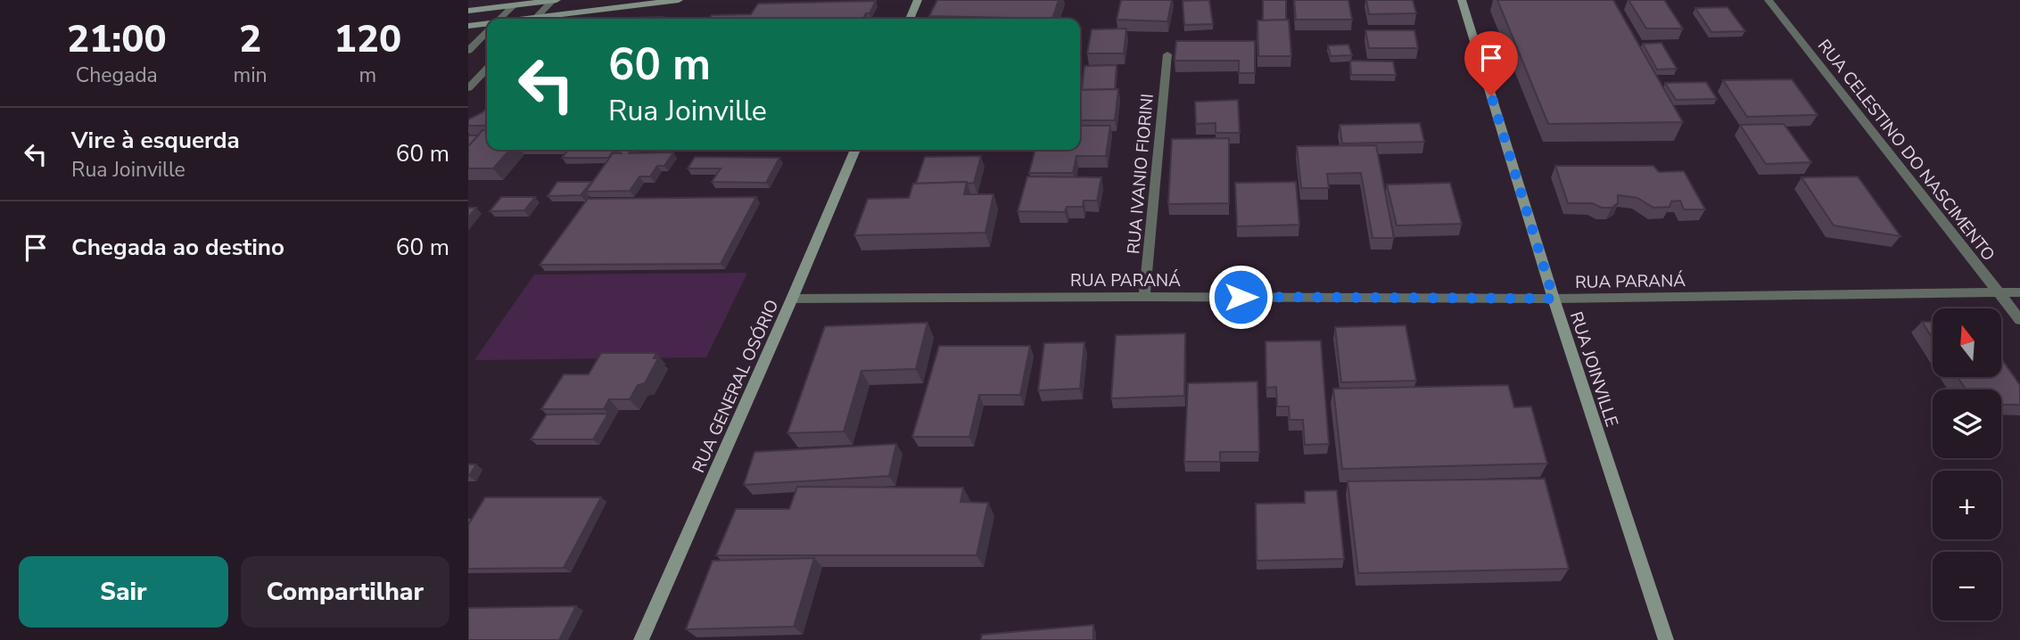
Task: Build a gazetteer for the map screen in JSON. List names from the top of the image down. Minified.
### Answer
{"streets":{"street":["RUA CELESTINO DO NASCIMENTO","RUA IVANIO FIORINI","RUA PARANÁ","RUA JOINVILLE","RUA GENERAL OSÓRIO"]},"crossings":[["RUA CELESTINO DO NASCIMENTO","RUA PARANÁ"],["RUA IVANIO FIORINI","RUA PARANÁ"],["RUA PARANÁ","RUA JOINVILLE"],["RUA PARANÁ","RUA GENERAL OSÓRIO"]],"north":"top","page":{"eta":["21:00","Chegada","2","min","120","m"],"turn":["60 m","Rua Joinville"],"list":[{"name":"Vire à esquerda","note":"Rua Joinville","value":"60 m"},{"name":"Chegada ao destino","value":"60 m"}],"map_buttons":["+","−"],"buttons":["Sair","Compartilhar"]}}
